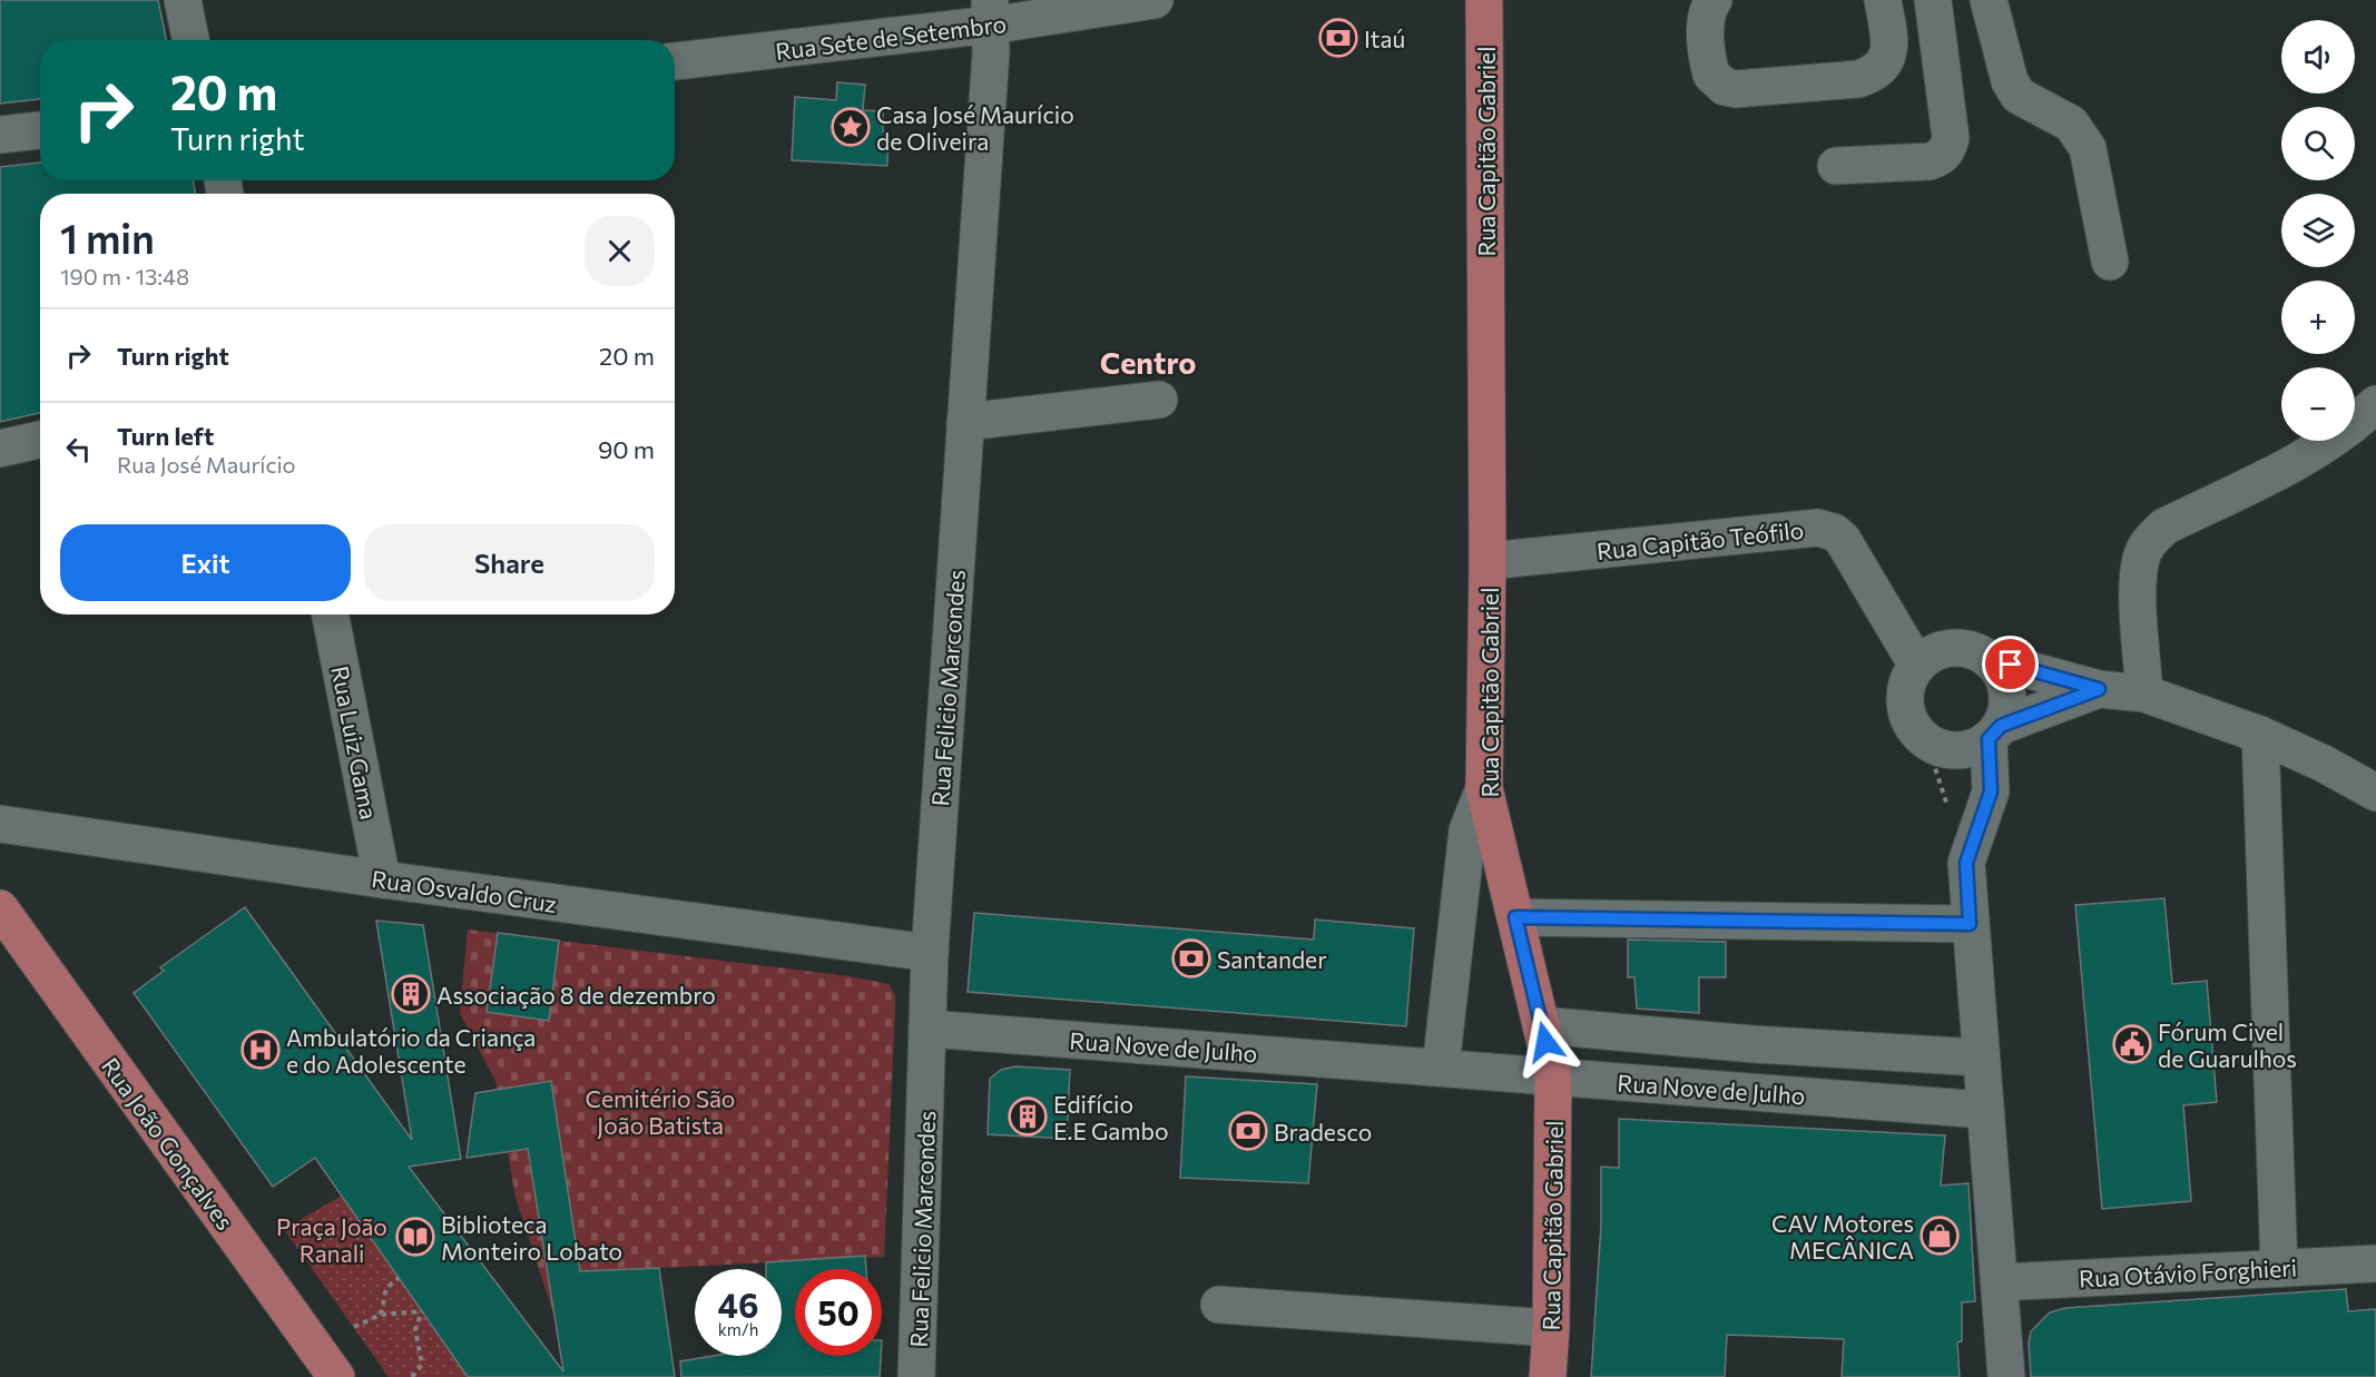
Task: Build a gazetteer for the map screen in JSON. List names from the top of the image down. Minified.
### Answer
{"streets":{"main road":["Rua Capitão Gabriel","Rua João Gonçalves"],"street":["Rua Sete de Setembro","Rua Capitão Teófilo","Rua Felicio Marcondes","Rua Luiz Gama","Rua Osvaldo Cruz","Rua Nove de Julho","Rua Otávio Forghieri"]},"crossings":[["Rua Sete de Setembro","Rua Felicio Marcondes"],["Rua Capitão Gabriel","Rua Capitão Teófilo"],["Rua Capitão Gabriel","Rua Nove de Julho"],["Rua Felicio Marcondes","Rua Osvaldo Cruz"],["Rua Felicio Marcondes","Rua Nove de Julho"],["Rua Luiz Gama","Rua Osvaldo Cruz"]],"districts":["Centro"],"parks":["Cemitério São João Batista","Praça João Ranali"],"places":{"bank":["Itaú","Santander","Bradesco"],"place":["Casa José Maurício de Oliveira"],"building":["Associação 8 de dezembro","Edifício E.E Gambo"],"public building":["Fórum Civel de Guarulhos"],"hospital":["Ambulatório da Criança e do Adolescente"],"shop":["CAV Motores MECÂNICA"],"library":["Biblioteca Monteiro Lobato"]},"page":{"map_buttons":["+","−"],"turn":["20 m","Turn right"],"heading":["1 min","190 m · 13:48"],"list":[{"name":"Turn right","value":"20 m"},{"name":"Turn left","note":"Rua José Maurício","value":"90 m"}],"buttons":["Exit","Share"],"speed":"46 km/h","limit":"50"}}
